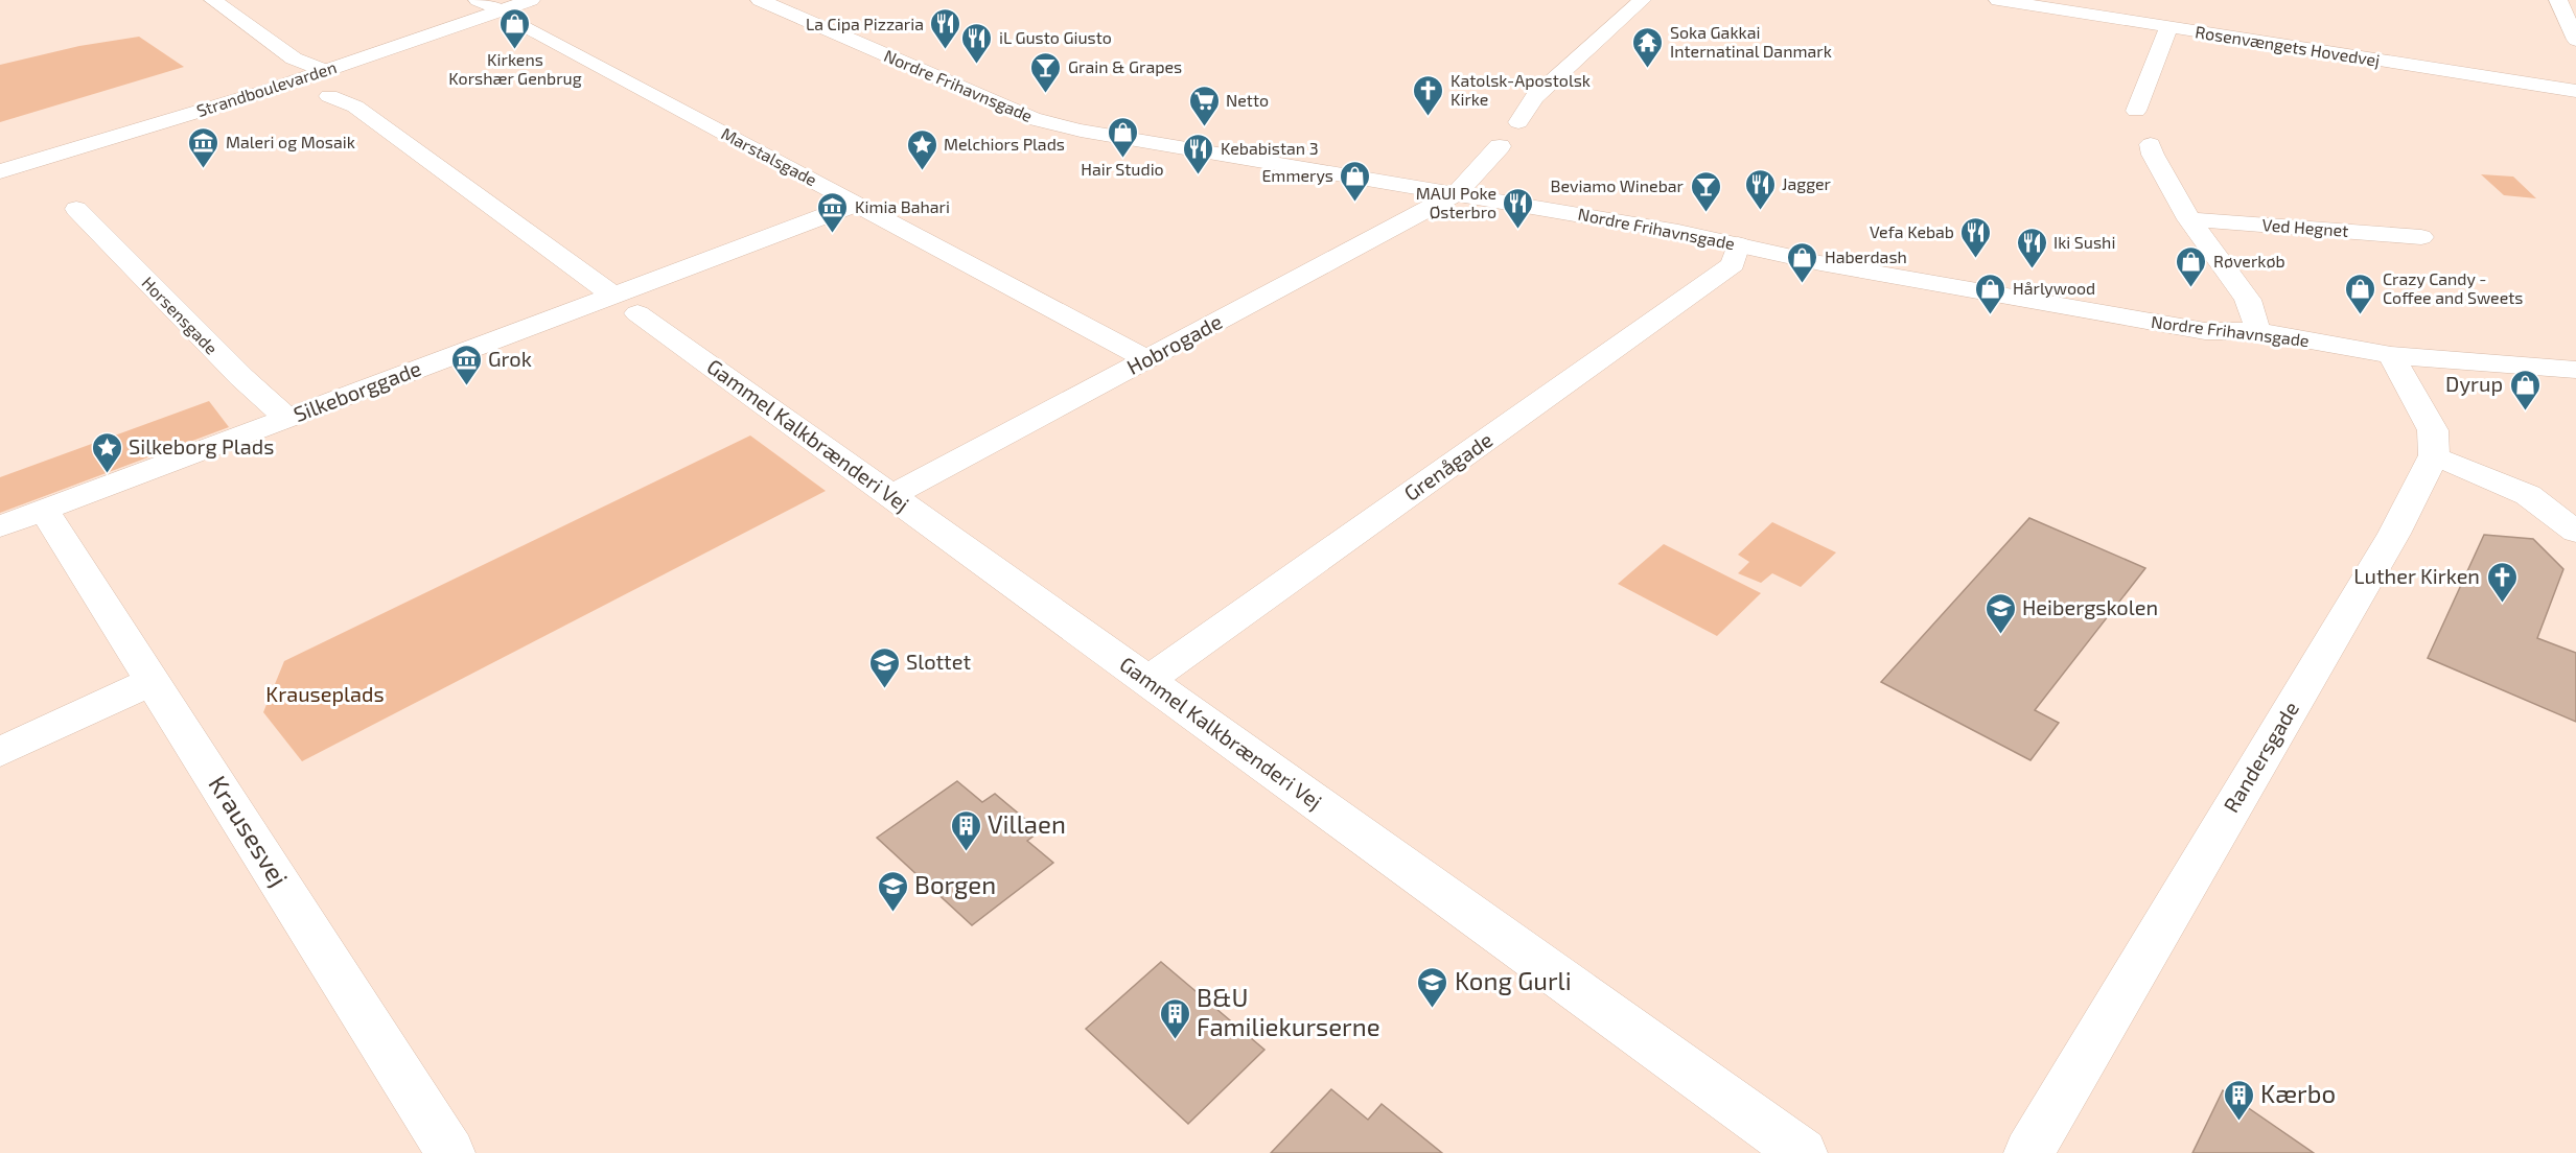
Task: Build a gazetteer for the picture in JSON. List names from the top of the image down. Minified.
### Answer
{"streets":{"street":["Rosenvængets Hovedvej","Nordre Frihavnsgade","Strandboulevarden","Marstalsgade","Ved Hegnet","Horsensgade","Hobrogade","Silkeborggade","Gammel Kalkbrænderi Vej","Grenågade","Randersgade","Krausesvej"]},"crossings":[["Nordre Frihavnsgade","Hobrogade"],["Nordre Frihavnsgade","Grenågade"],["Marstalsgade","Hobrogade"],["Marstalsgade","Silkeborggade"],["Horsensgade","Silkeborggade"],["Hobrogade","Gammel Kalkbrænderi Vej"],["Silkeborggade","Gammel Kalkbrænderi Vej"],["Silkeborggade","Krausesvej"],["Gammel Kalkbrænderi Vej","Grenågade"]],"parks":["Krauseplads"],"places":{"shop":["Kirkens Korshær Genbrug","Hair Studio","Emmerys","Haberdash","Røverkøb","Hårlywood","Crazy Candy - Coffee and Sweets","Dyrup"],"restaurant":["La Cipa Pizzaria","iL Gusto Giusto","Kebabistan 3","Jagger","MAUI Poke Østerbro","Vefa Kebab","Iki Sushi"],"temple":["Soka Gakkai Internatinal Danmark"],"bar":["Grain & Grapes","Beviamo Winebar"],"church":["Katolsk-Apostolsk Kirke","Luther Kirken"],"supermarket":["Netto"],"museum":["Maleri og Mosaik","Kimia Bahari","Grok"],"place":["Melchiors Plads","Silkeborg Plads"],"school or university":["Heibergskolen","Slottet","Borgen","Kong Gurli"],"building":["Villaen","B&U Familiekurserne","Kærbo"]}}
